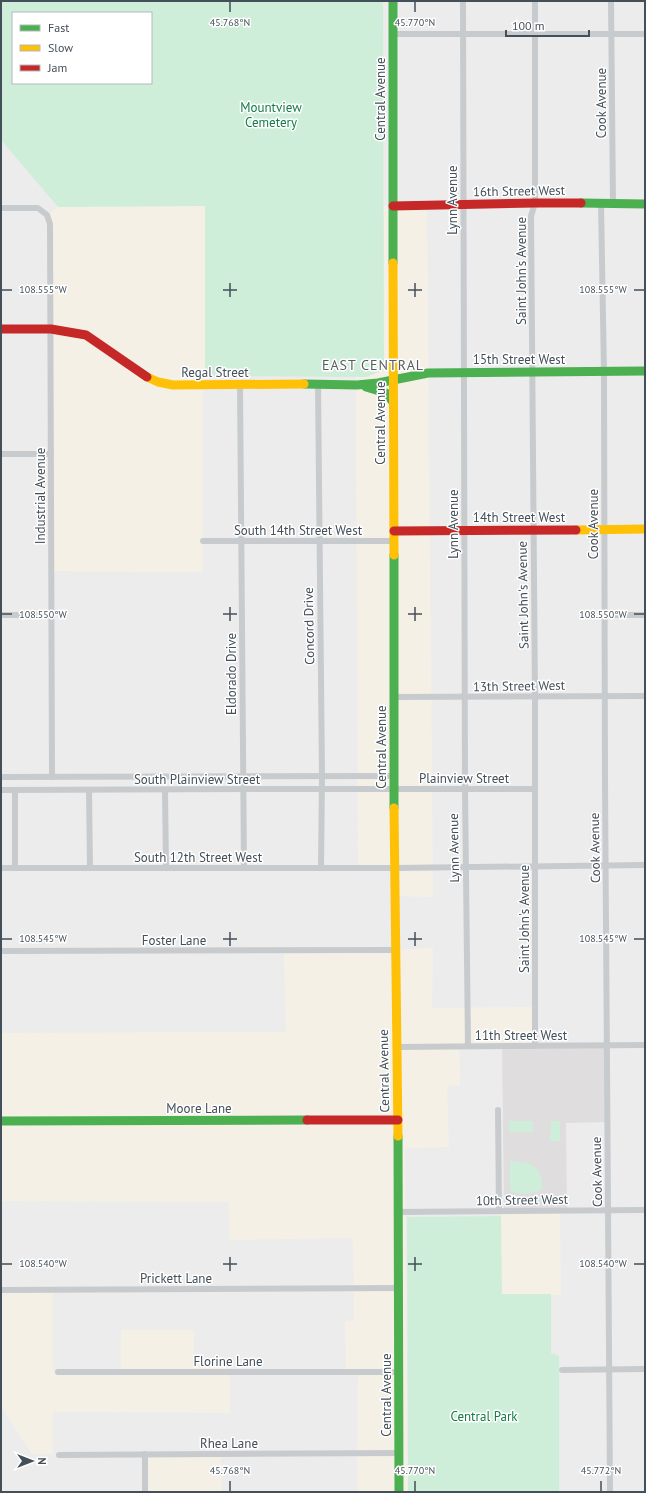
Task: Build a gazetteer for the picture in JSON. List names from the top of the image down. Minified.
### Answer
{"streets":{"street":["Central Avenue","Cook Avenue","16th Street West","Lynn Avenue","Saint John's Avenue","15th Street West","Regal Street","Industrial Avenue","14th Street West","South 14th Street West","Concord Drive","Eldorado Drive","13th Street West","Plainview Street","South Plainview Street","South 12th Street West","Foster Lane","11th Street West","Moore Lane","10th Street West","Prickett Lane","Florine Lane","Rhea Lane"]},"crossings":[["Central Avenue","16th Street West"],["Central Avenue","15th Street West"],["Central Avenue","Regal Street"],["Central Avenue","14th Street West"],["Central Avenue","South 14th Street West"],["Central Avenue","13th Street West"],["Central Avenue","Plainview Street"],["Central Avenue","South Plainview Street"],["Central Avenue","South 12th Street West"],["Central Avenue","Foster Lane"],["Central Avenue","11th Street West"],["Central Avenue","Moore Lane"],["Central Avenue","10th Street West"],["Central Avenue","Prickett Lane"],["Central Avenue","Florine Lane"],["Central Avenue","Rhea Lane"],["Cook Avenue","16th Street West"],["Cook Avenue","15th Street West"],["Cook Avenue","14th Street West"],["Cook Avenue","13th Street West"],["Cook Avenue","South 12th Street West"],["Cook Avenue","11th Street West"],["Cook Avenue","10th Street West"],["16th Street West","Lynn Avenue"],["16th Street West","Saint John's Avenue"],["Lynn Avenue","15th Street West"],["Lynn Avenue","14th Street West"],["Lynn Avenue","13th Street West"],["Lynn Avenue","Plainview Street"],["Lynn Avenue","South 12th Street West"],["Lynn Avenue","11th Street West"],["Saint John's Avenue","15th Street West"],["Saint John's Avenue","14th Street West"],["Saint John's Avenue","13th Street West"],["Saint John's Avenue","Plainview Street"],["Saint John's Avenue","South 12th Street West"],["Saint John's Avenue","11th Street West"],["15th Street West","Regal Street"],["Regal Street","Industrial Avenue"],["Regal Street","Concord Drive"],["Regal Street","Eldorado Drive"],["Industrial Avenue","South Plainview Street"],["South 14th Street West","Concord Drive"],["South 14th Street West","Eldorado Drive"],["Concord Drive","South Plainview Street"],["Concord Drive","South 12th Street West"],["Eldorado Drive","South Plainview Street"],["Eldorado Drive","South 12th Street West"],["Plainview Street","South Plainview Street"]],"districts":["EAST CENTRAL"],"parks":["Mountview Cemetery","Central Park"],"legend":["Fast","Slow","Jam"],"scale_bar":"100 m","north":"right","coordinates":["45.768°N","45.770°N","108.555°W","108.550°W","108.545°W","108.540°W","45.772°N"]}
